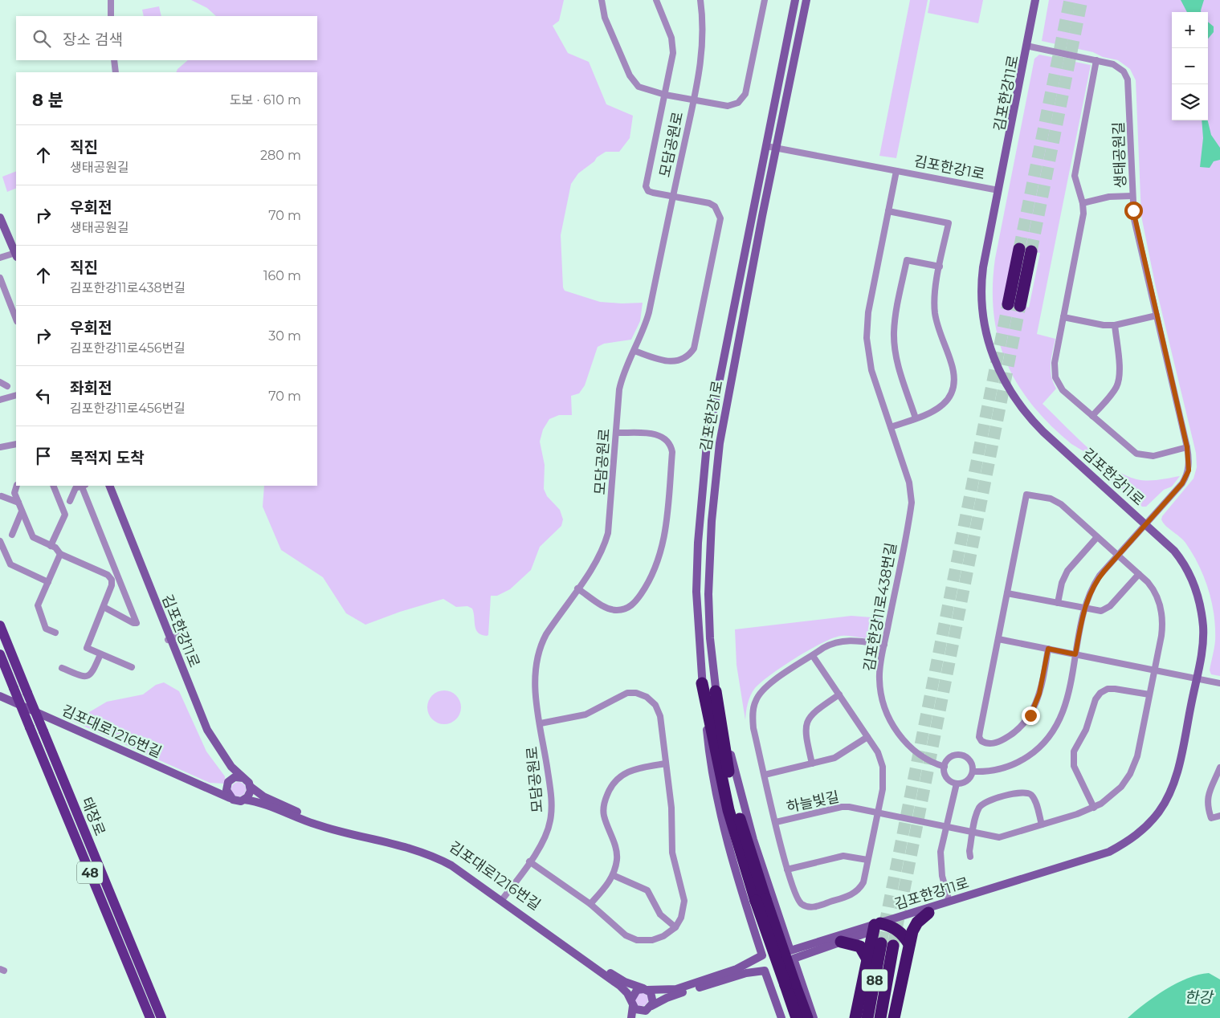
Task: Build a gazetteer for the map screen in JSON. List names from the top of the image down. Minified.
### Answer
{"streets":{"highway":["88"],"main road":["태장로","48"],"street":["김포한강11로","모담공원로","생태공원길","김포한강1로","김포한강11로438번길","김포대로1216번길","하늘빛길"]},"crossings":[["김포한강11로","생태공원길"],["김포한강11로","김포한강1로"],["김포한강11로","김포대로1216번길"],["모담공원로","김포대로1216번길"],["김포한강1로","김포한강11로438번길"],["김포한강1로","김포대로1216번길"],["김포한강11로438번길","하늘빛길"]],"water":["한강"],"page":{"map_buttons":["+","−"],"search":"장소 검색","heading":["8 분","도보 · 610 m"],"list":[["직진","생태공원길","280 m"],["우회전","생태공원길","70 m"],["직진","김포한강11로438번길","160 m"],["우회전","김포한강11로456번길","30 m"],["좌회전","김포한강11로456번길","70 m"],"목적지 도착"]}}
